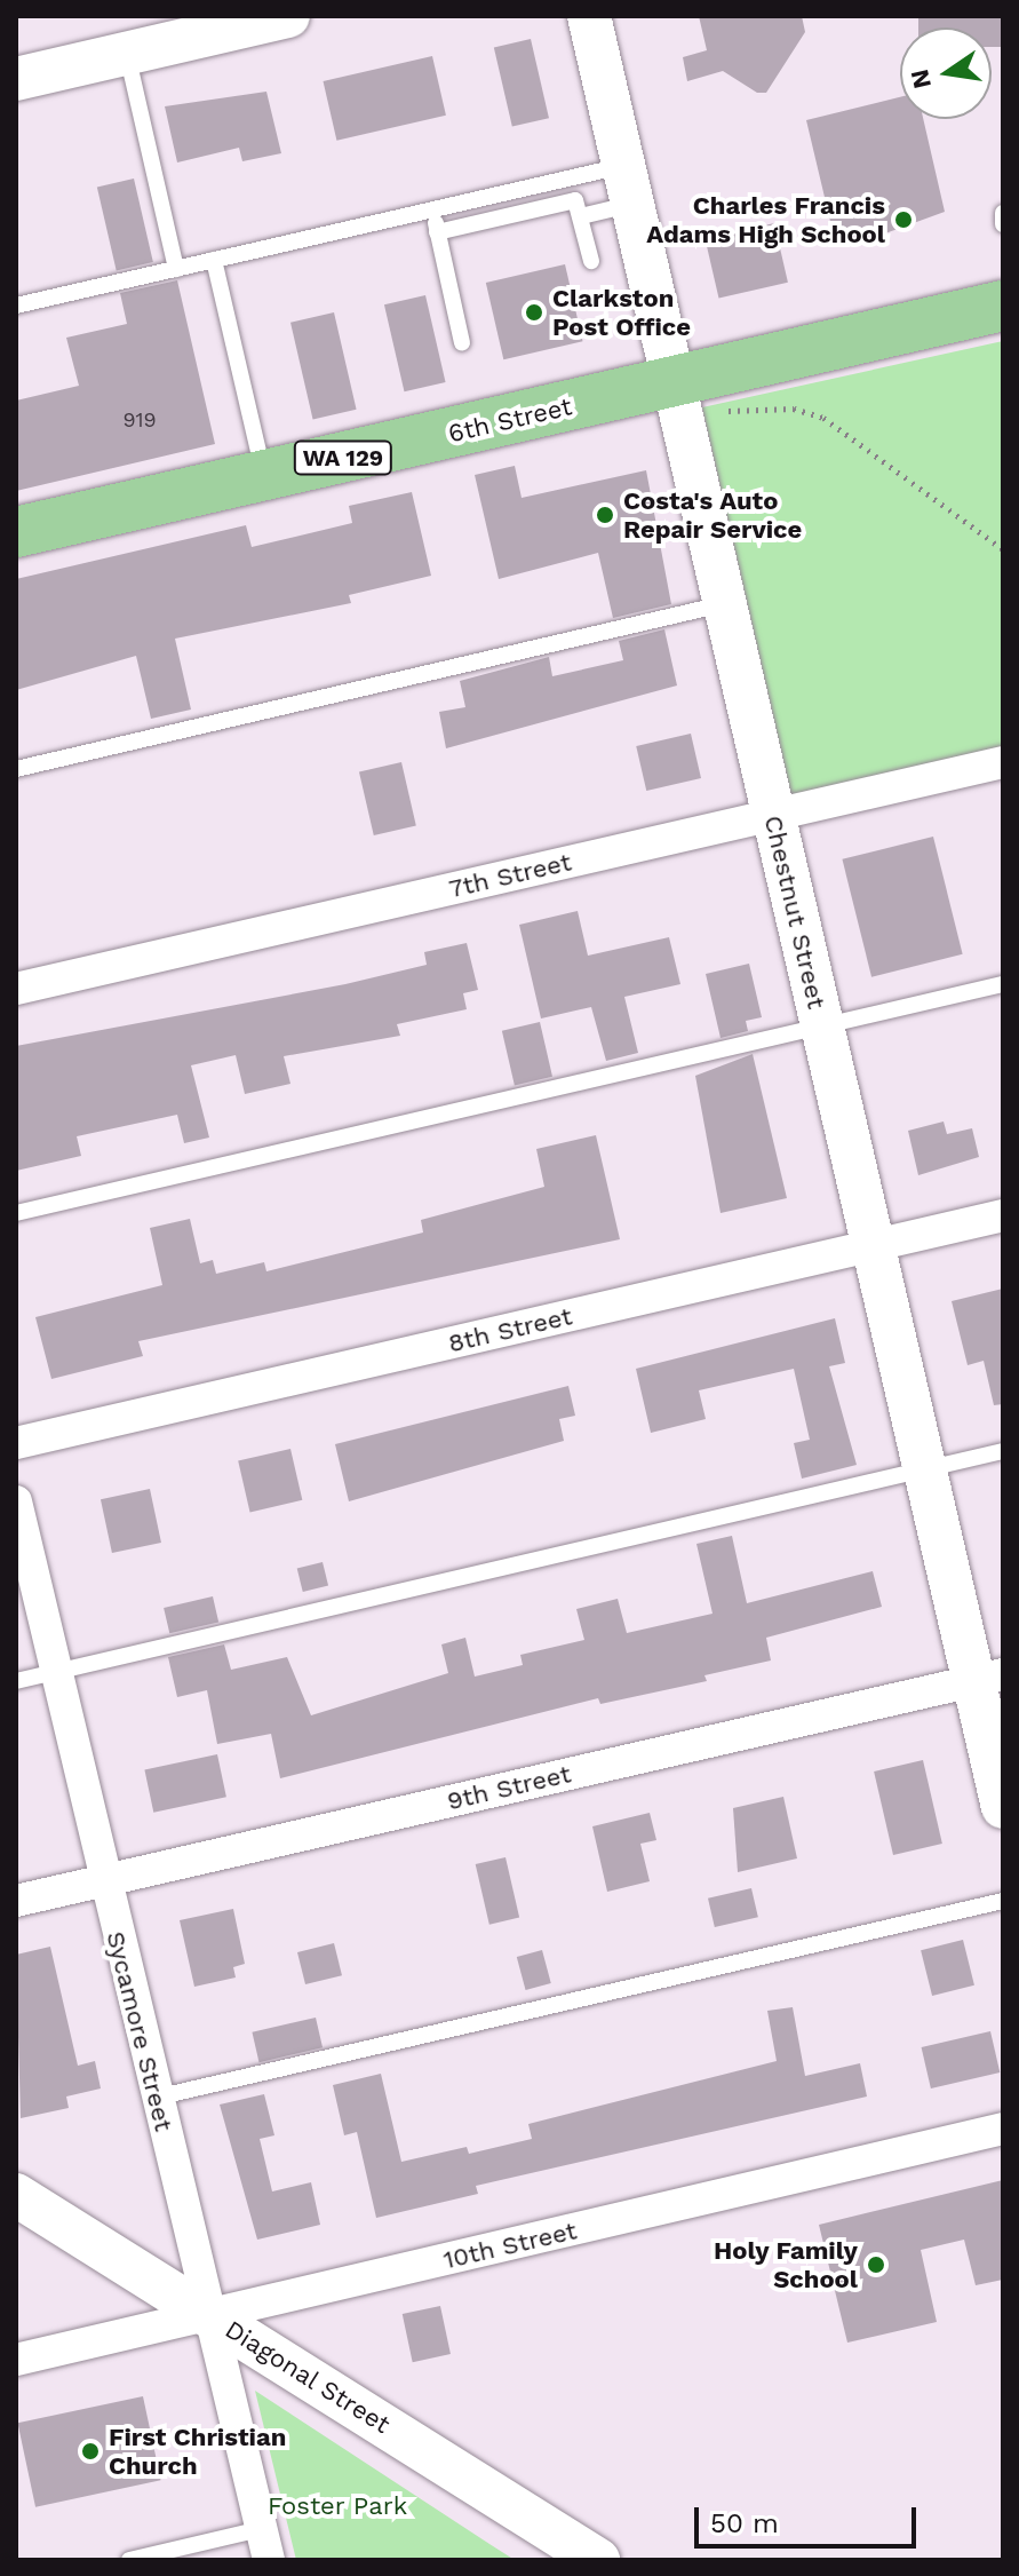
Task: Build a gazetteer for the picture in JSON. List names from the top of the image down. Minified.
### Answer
{"streets":{"main road":["6th Street","WA 129"],"street":["7th Street","Chestnut Street","8th Street","9th Street","Sycamore Street","10th Street","Diagonal Street"]},"crossings":[["6th Street","Chestnut Street"],["7th Street","Chestnut Street"],["Chestnut Street","8th Street"],["Chestnut Street","9th Street"],["9th Street","Sycamore Street"],["Sycamore Street","10th Street"],["Sycamore Street","Diagonal Street"],["10th Street","Diagonal Street"]],"parks":["Foster Park"],"places":["Charles Francis Adams High School","Clarkston Post Office","Costa's Auto Repair Service","Holy Family School","First Christian Church"],"house_numbers":["919"],"scale_bar":"50 m","north":"left"}
